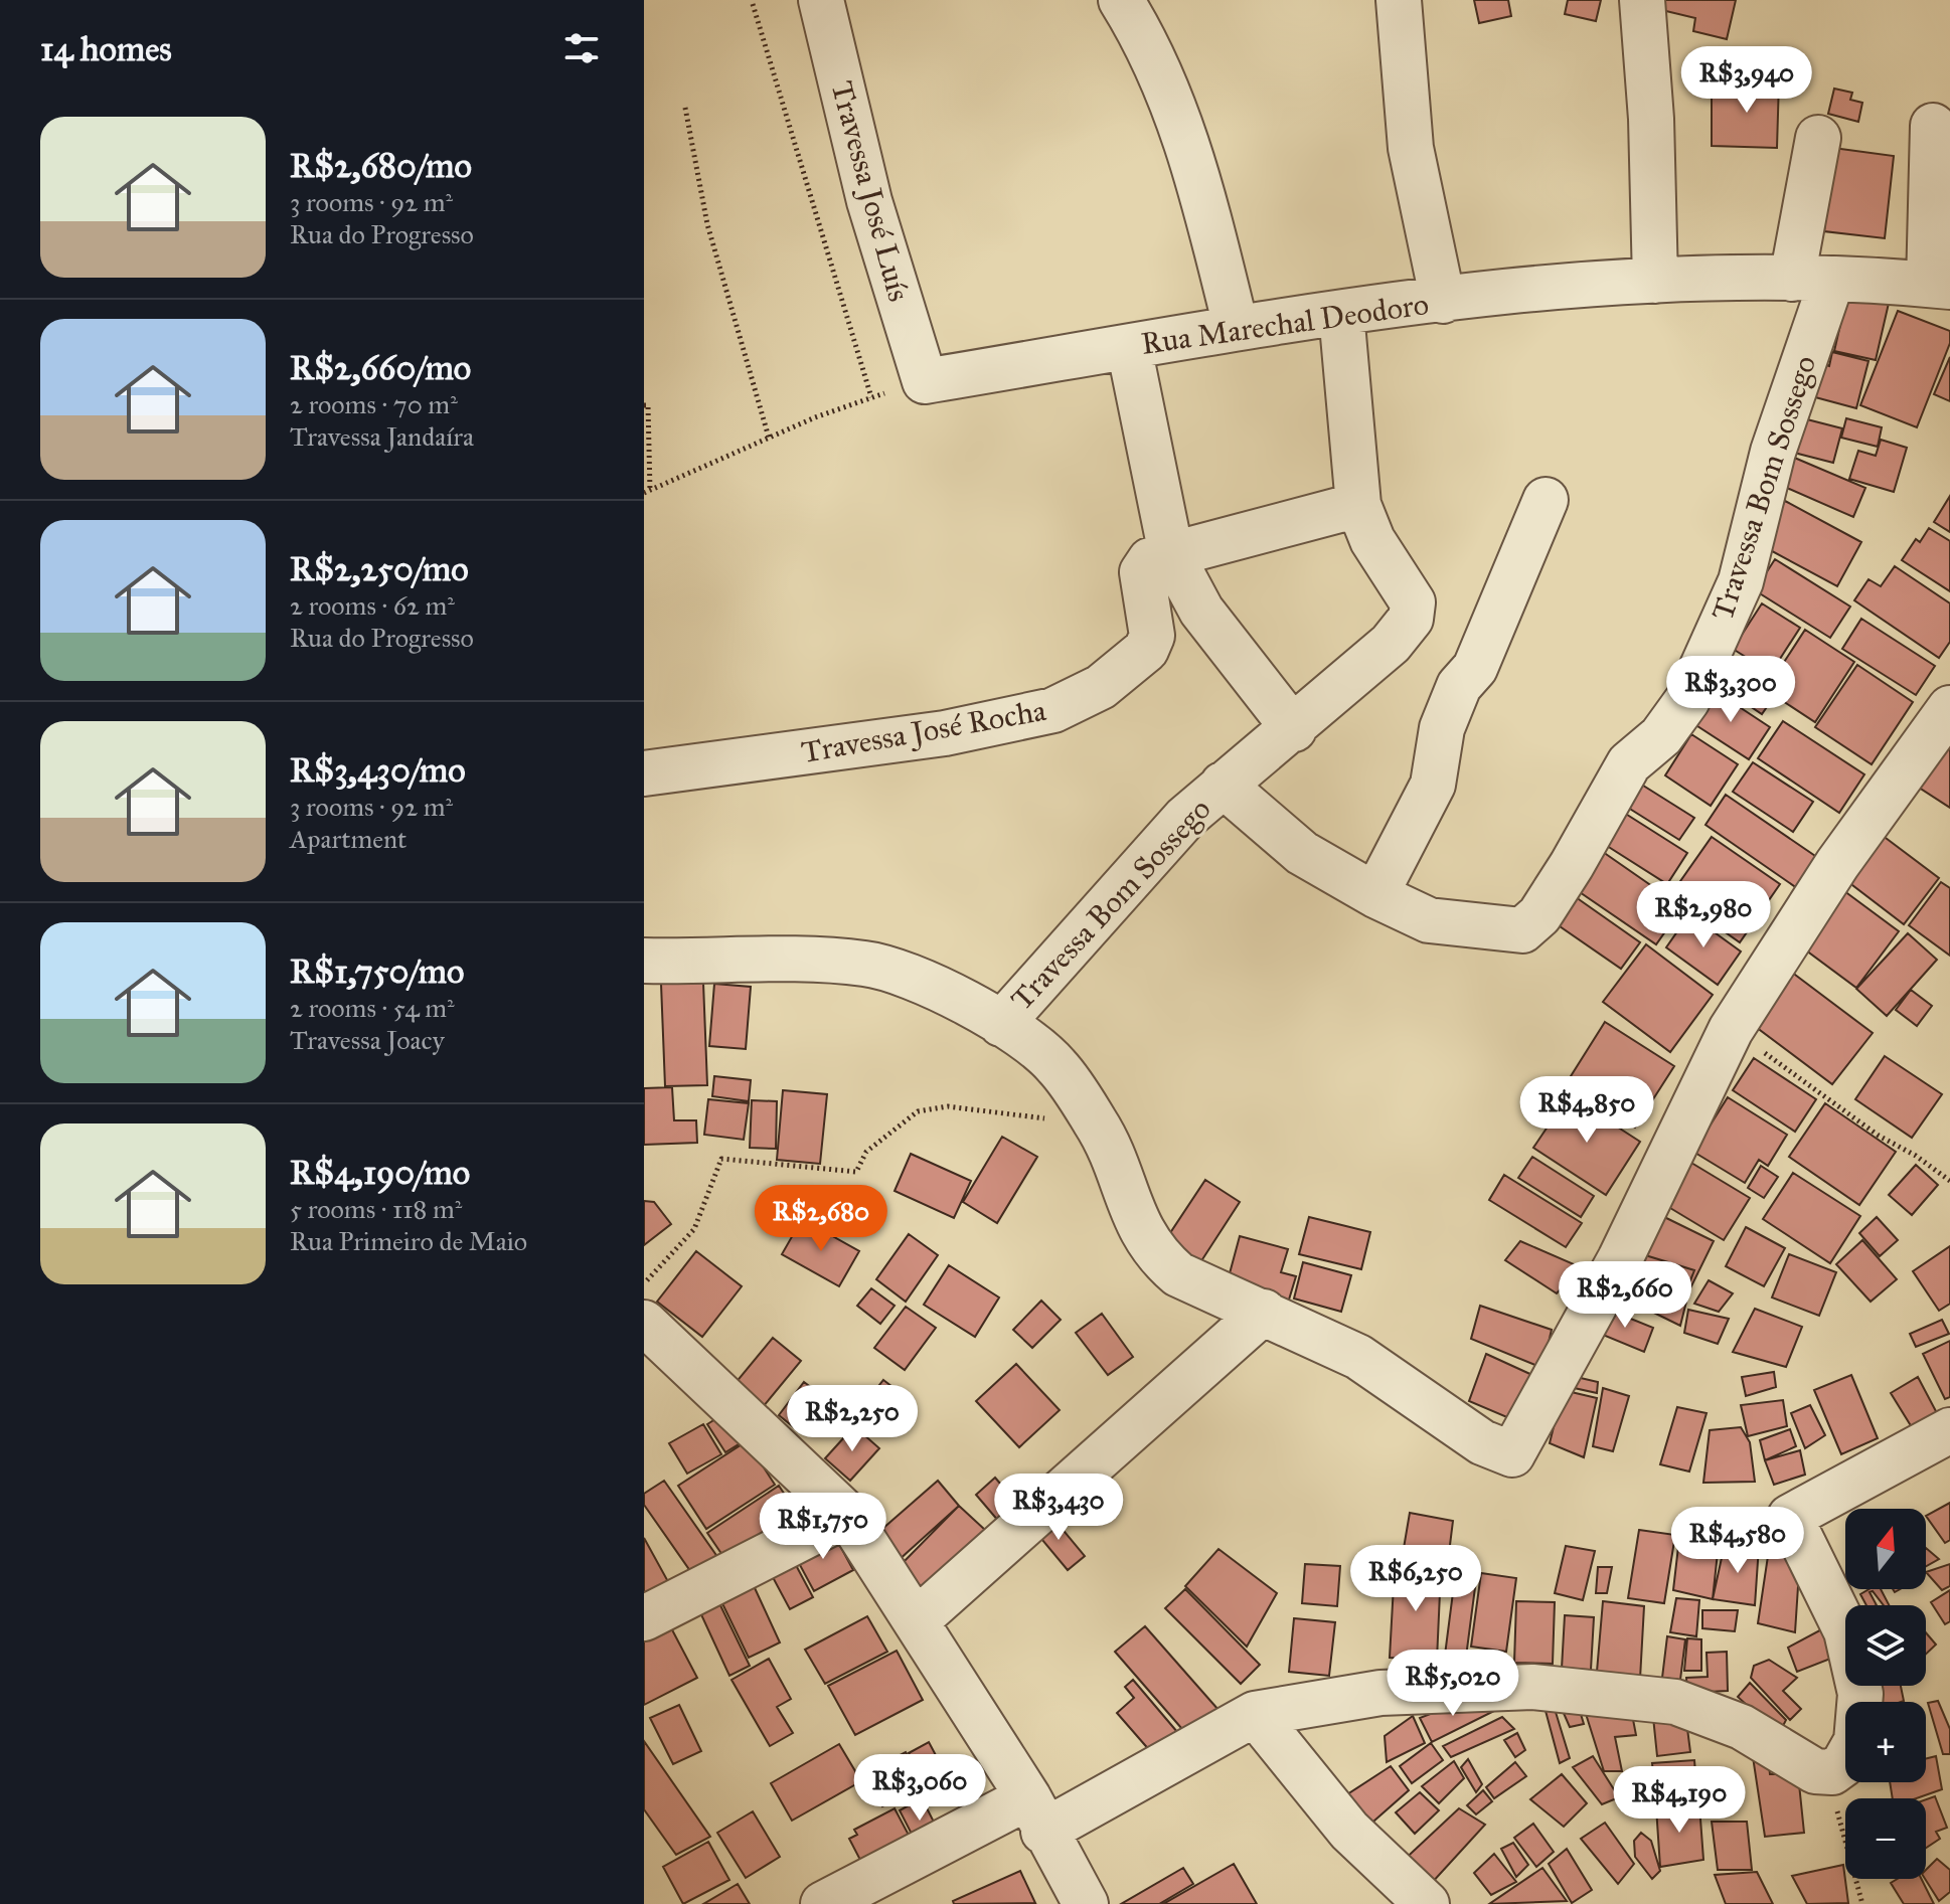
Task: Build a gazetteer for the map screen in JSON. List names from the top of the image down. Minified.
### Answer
{"streets":{"street":["Travessa José Luís","Rua Marechal Deodoro","Travessa Bom Sossego","Travessa José Rocha"]},"crossings":[["Travessa José Luís","Rua Marechal Deodoro"],["Rua Marechal Deodoro","Travessa Bom Sossego"],["Rua Marechal Deodoro","Travessa José Rocha"],["Travessa Bom Sossego","Travessa José Rocha"]],"north":"top","page":{"heading":"14 homes","price":["R$3,940","R$3,300","R$2,980","R$4,850","R$2,680","R$2,660","R$2,250","R$3,430","R$1,750","R$4,580","R$6,250","R$5,020","R$3,060","R$4,190"],"list":[{"name":"R$2,680/mo","note":"3 rooms · 92 m² · Rua do Progresso"},{"name":"R$2,660/mo","note":"2 rooms · 70 m² · Travessa Jandaíra"},{"name":"R$2,250/mo","note":"2 rooms · 62 m² · Rua do Progresso"},{"name":"R$3,430/mo","note":"3 rooms · 92 m² · Apartment"},{"name":"R$1,750/mo","note":"2 rooms · 54 m² · Travessa Joacy"},{"name":"R$4,190/mo","note":"5 rooms · 118 m² · Rua Primeiro de Maio"}],"map_buttons":["+","−"]}}
